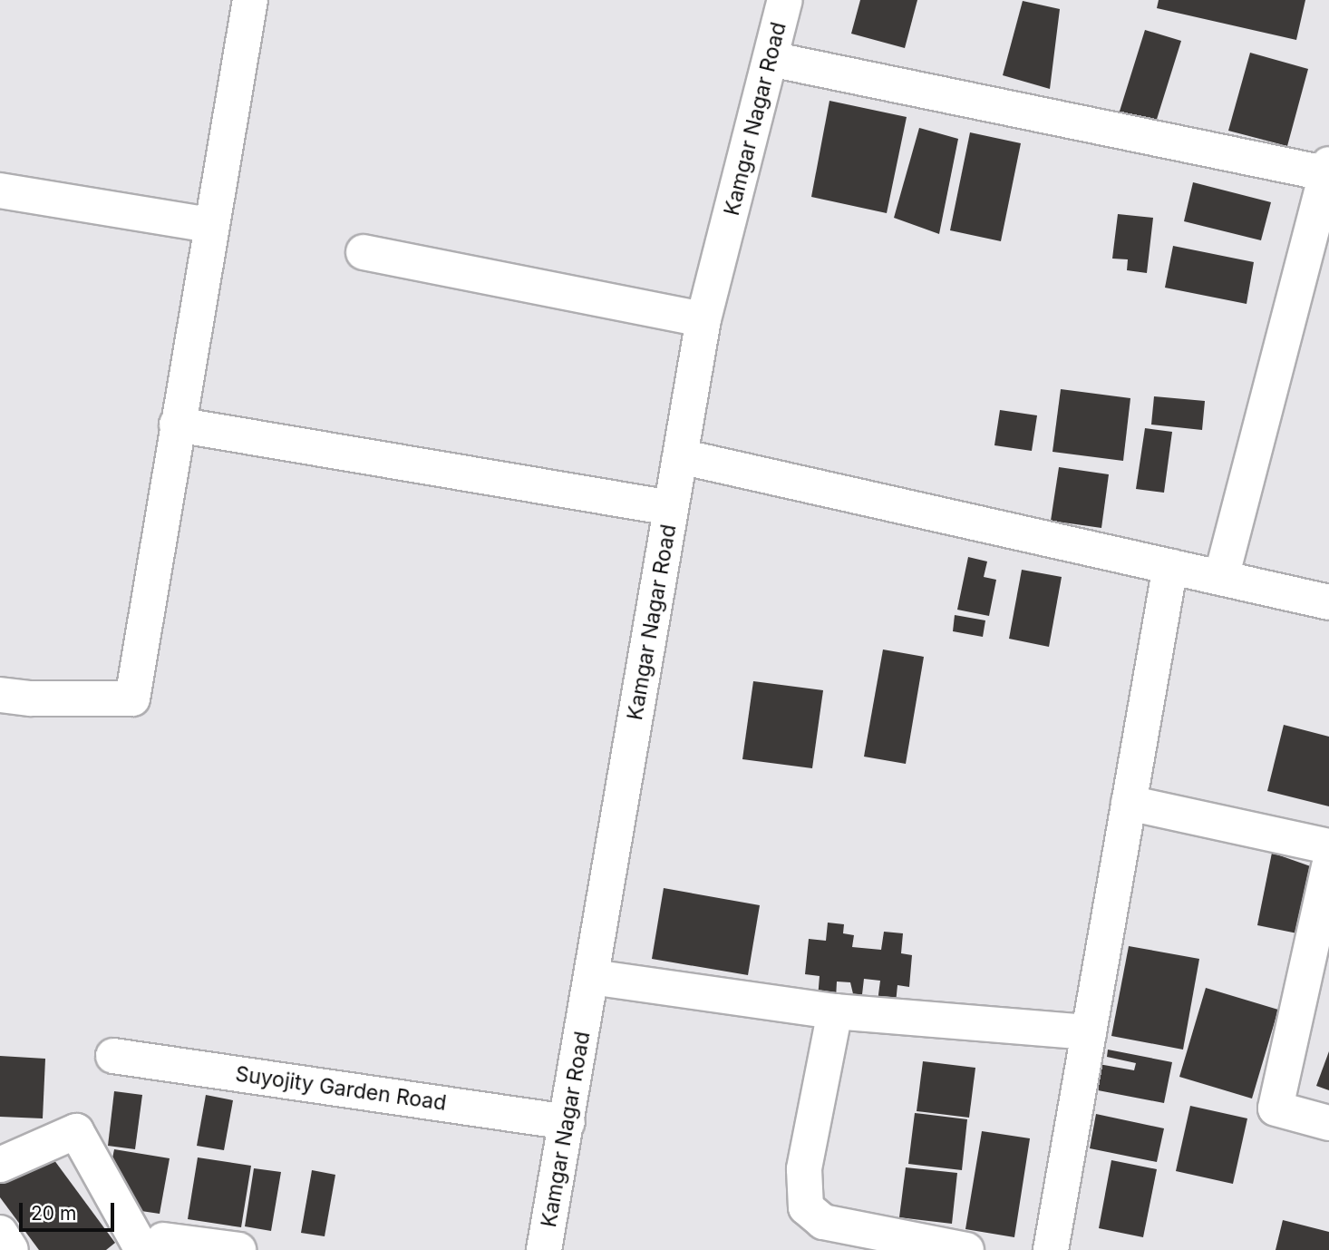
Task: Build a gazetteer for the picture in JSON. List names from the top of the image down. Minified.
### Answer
{"streets":{"street":["Kamgar Nagar Road","Suyojity Garden Road"]},"crossings":[["Kamgar Nagar Road","Suyojity Garden Road"]],"scale_bar":"20 m"}
